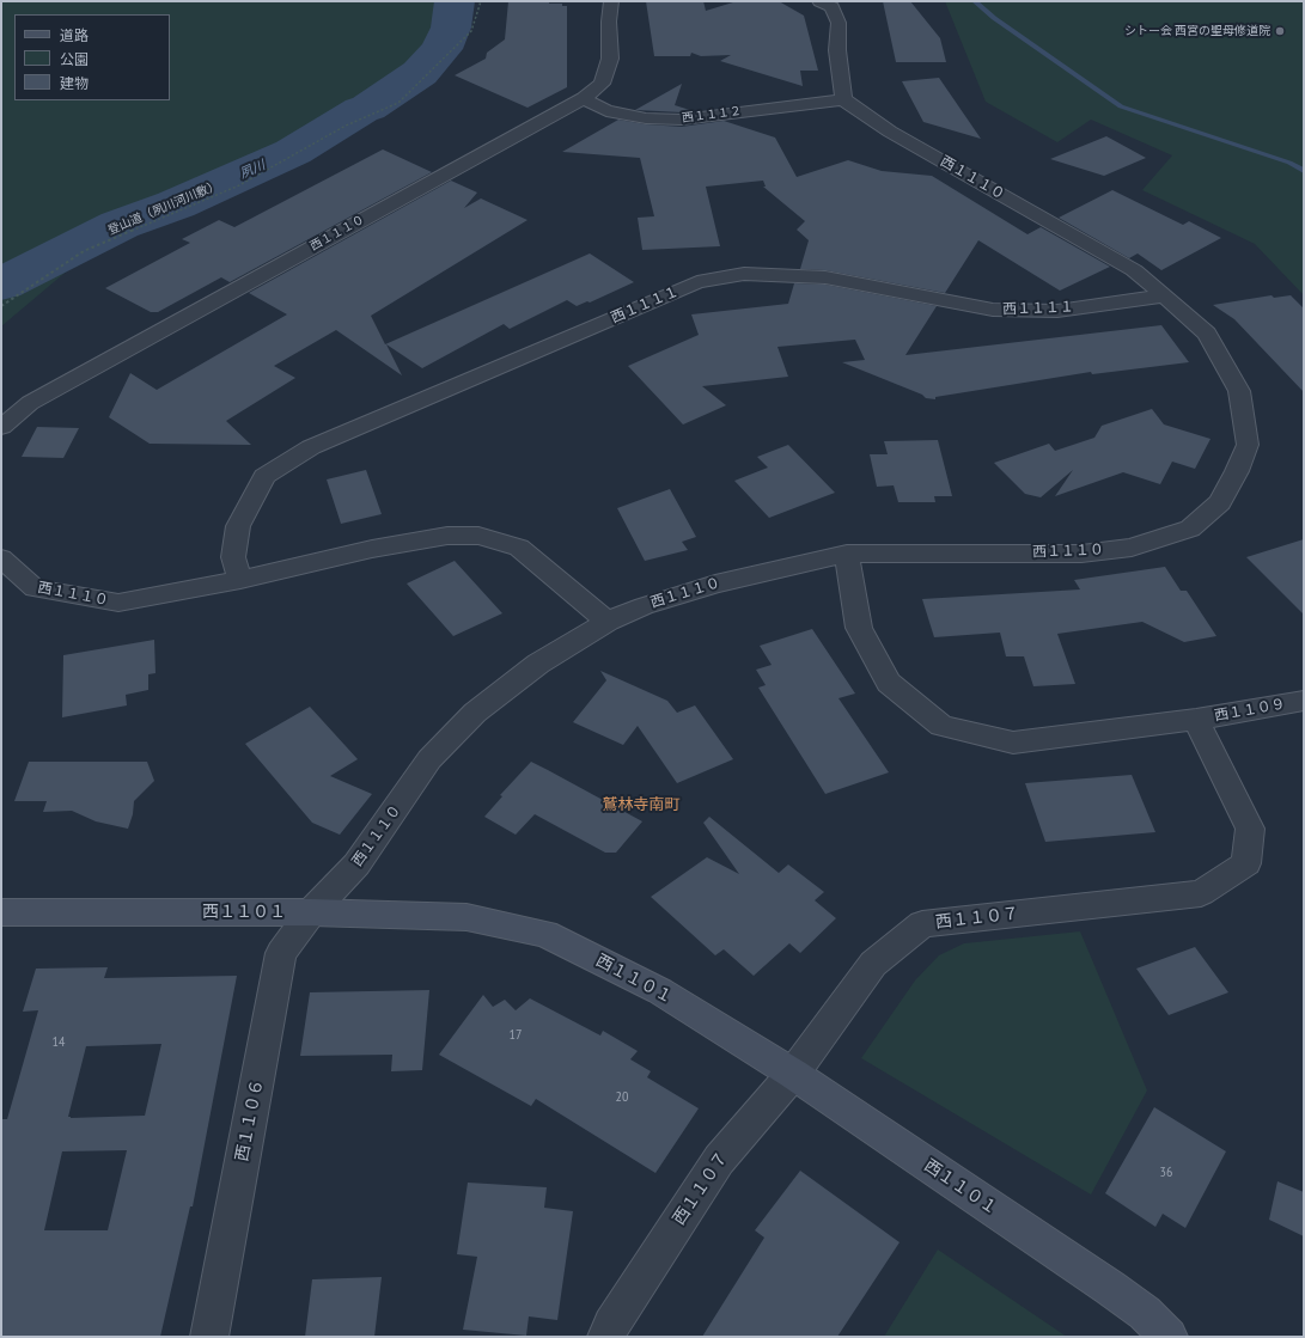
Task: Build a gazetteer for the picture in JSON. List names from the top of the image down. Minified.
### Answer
{"streets":{"street":["西１１１２","西１１１０","西１１１１","西１１０９","西１１０１","西１１０７","西１１０６"],"path":["登山道（夙川河川敷）"]},"crossings":[["西１１１２","西１１１０"],["西１１１０","西１１１１"],["西１１１０","西１１０９"],["西１１１０","西１１０１"],["西１１１０","西１１０６"],["西１１０９","西１１０７"],["西１１０１","西１１０７"],["西１１０１","西１１０６"]],"districts":["鷲林寺南町"],"water":["夙川"],"places":["シトー会 西宮の聖母修道院"],"house_numbers":["17","14","20","36"],"legend":["道路","公園","建物"]}
